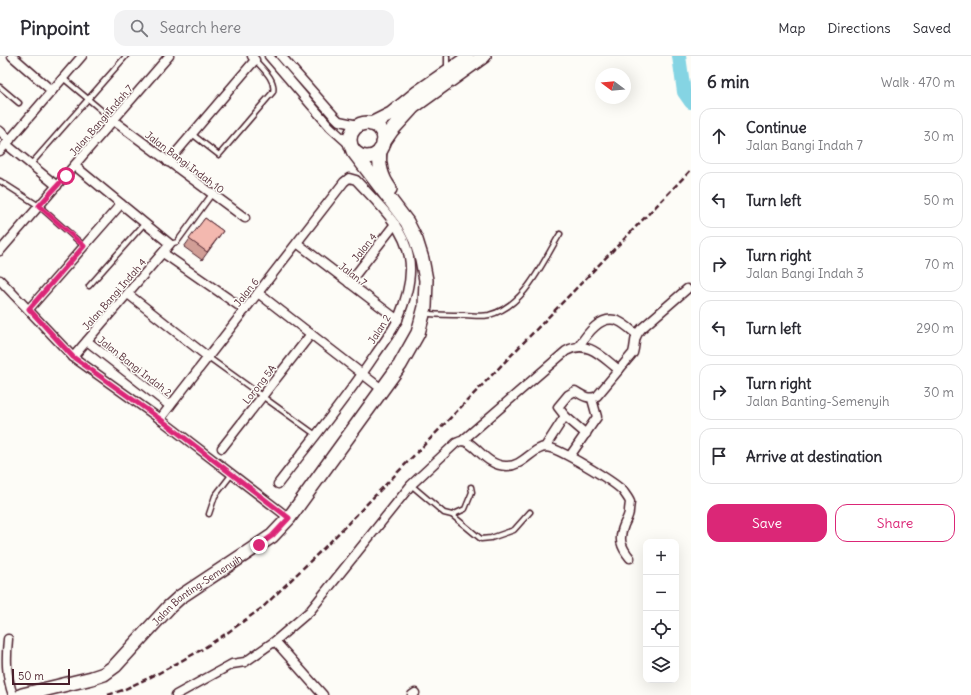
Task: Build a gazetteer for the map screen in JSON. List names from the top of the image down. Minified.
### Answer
{"streets":{"main road":["Jalan Banting-Semenyih"],"street":["Jalan Bangi Indah 7","Jalan Bangi Indah 10","Jalan 4","Jalan 7","Jalan 6","Jalan Bangi Indah 4","Jalan 2","Jalan Bangi Indah 2","Lorong 5A"]},"crossings":[["Jalan Bangi Indah 7","Jalan Bangi Indah 10"],["Jalan 4","Jalan 7"],["Jalan 4","Jalan 2"],["Jalan 7","Jalan 6"],["Jalan 7","Jalan 2"],["Jalan 6","Jalan 2"],["Jalan 6","Jalan Bangi Indah 2"],["Jalan Bangi Indah 4","Jalan Bangi Indah 2"]],"scale_bar":"50 m","north":"left","page":{"header":"Pinpoint","search":"Search here","nav":["Map","Directions","Saved"],"heading":["6 min","Walk · 470 m"],"list":[["Continue","Jalan Bangi Indah 7","30 m"],["Turn left","50 m"],["Turn right","Jalan Bangi Indah 3","70 m"],["Turn left","290 m"],["Turn right","Jalan Banting-Semenyih","30 m"],"Arrive at destination"],"buttons":["Save","Share"],"map_buttons":["+","−"],"scale":"50 m"}}
